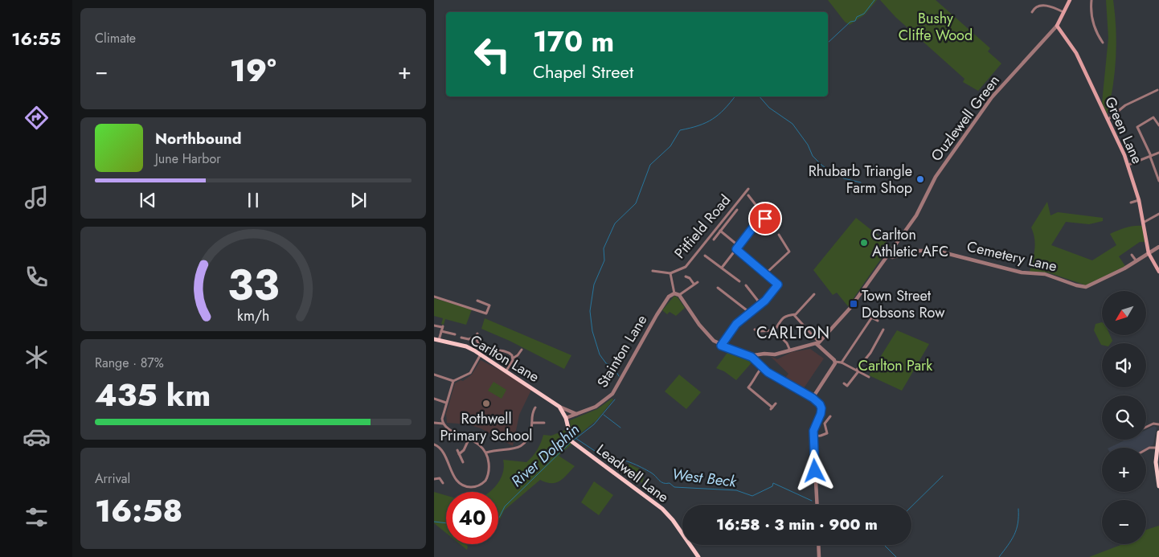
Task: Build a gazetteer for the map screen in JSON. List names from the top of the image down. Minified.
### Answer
{"streets":{"main road":["Ouzlewell Green","Green Lane","Carlton Lane","Leadwell Lane"],"street":["Pitfield Road","Cemetery Lane","Stainton Lane"]},"crossings":[["Ouzlewell Green","Green Lane"],["Ouzlewell Green","Cemetery Lane"],["Green Lane","Cemetery Lane"],["Stainton Lane","Leadwell Lane"],["Carlton Lane","Leadwell Lane"]],"districts":["CARLTON"],"water":["River Dolphin","West Beck"],"parks":["Bushy Cliffe Wood","Carlton Park"],"places":{"other":["Rhubarb Triangle Farm Shop","Carlton Athletic AFC","Rothwell Primary School"],"transit":["Town Street Dobsons Row"]},"north":"bottom left","page":{"tabs":"16:55","tile":["Climate",["Range · 87%","435 km"],["Arrival","16:58"]],"turn":["170 m","Chapel Street"],"heat":["−","19°","+"],"song":["Northbound","June Harbor"],"map_buttons":["+","−"],"limit":"40","trip":"16:58 · 3 min · 900 m","gauge":["33","km/h"]}}
